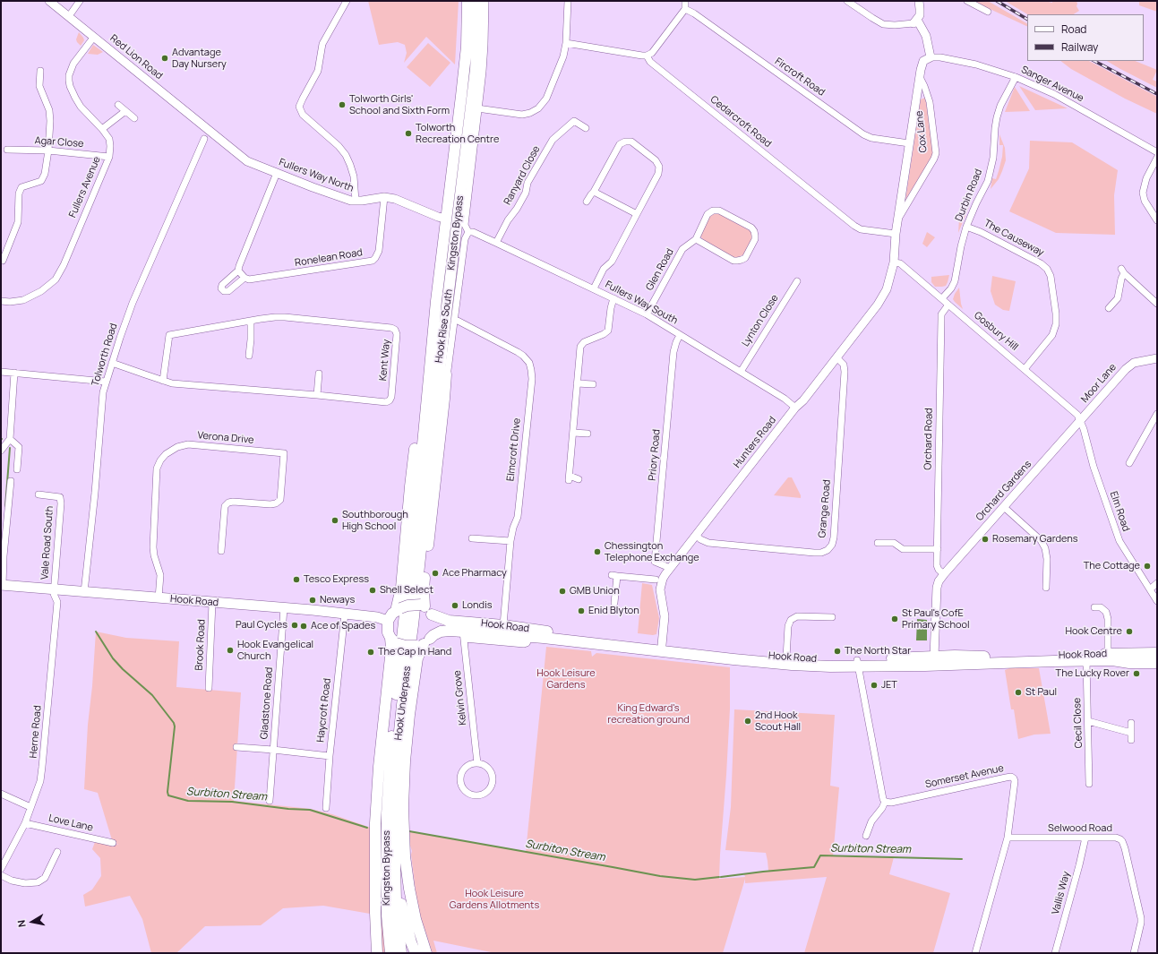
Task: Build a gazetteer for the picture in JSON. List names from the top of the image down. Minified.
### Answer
{"streets":{"highway":["Kingston Bypass","Hook Road","Hook Underpass"],"street":["Red Lion Road","Fircroft Road","Sanger Avenue","Cedarcroft Road","Cox Lane","Agar Close","Fullers Way North","Ranyard Close","Fullers Avenue","Durbin Road","The Causeway","Ronelean Road","Glen Road","Fullers Way South","Lynton Close","Hook Rise South","Gosbury Hill","Tolworth Road","Kent Way","Moor Lane","Verona Drive","Orchard Road","Hunters Road","Elmcroft Drive","Priory Road","Orchard Gardens","Grange Road","Elm Road","Vale Road South","Brook Road","Kelvin Grove","Gladstone Road","Haycroft Road","Cecil Close","Herne Road","Somerset Avenue","Love Lane","Selwood Road","Vallis Way"]},"crossings":[["Red Lion Road","Fullers Way North"],["Red Lion Road","Fullers Avenue"],["Fircroft Road","Cox Lane"],["Sanger Avenue","Cox Lane"],["Sanger Avenue","Durbin Road"],["Cedarcroft Road","Cox Lane"],["Cox Lane","Gosbury Hill"],["Cox Lane","Hunters Road"],["Agar Close","Fullers Avenue"],["Fullers Way North","Kingston Bypass"],["Fullers Way North","Ronelean Road"],["Ranyard Close","Fullers Way South"],["Durbin Road","The Causeway"],["Durbin Road","Gosbury Hill"],["Kingston Bypass","Hook Underpass"],["The Causeway","Gosbury Hill"],["Glen Road","Fullers Way South"],["Fullers Way South","Lynton Close"],["Fullers Way South","Hook Rise South"],["Fullers Way South","Hunters Road"],["Fullers Way South","Priory Road"],["Hook Rise South","Elmcroft Drive"],["Gosbury Hill","Moor Lane"],["Gosbury Hill","Orchard Road"],["Gosbury Hill","Hunters Road"],["Gosbury Hill","Orchard Gardens"],["Gosbury Hill","Elm Road"],["Tolworth Road","Kent Way"],["Tolworth Road","Hook Road"],["Moor Lane","Orchard Gardens"],["Moor Lane","Elm Road"],["Verona Drive","Hook Road"],["Orchard Road","Orchard Gardens"],["Hunters Road","Priory Road"],["Hunters Road","Grange Road"],["Hunters Road","Hook Road"],["Elmcroft Drive","Hook Road"],["Orchard Gardens","Elm Road"],["Orchard Gardens","Hook Road"],["Vale Road South","Hook Road"],["Vale Road South","Herne Road"],["Hook Road","Brook Road"],["Hook Road","Gladstone Road"],["Hook Road","Haycroft Road"],["Hook Road","Cecil Close"],["Hook Road","Herne Road"],["Herne Road","Love Lane"],["Somerset Avenue","Selwood Road"],["Selwood Road","Vallis Way"]],"water":["Surbiton Stream"],"parks":["Hook Leisure Gardens","King Edward's recreation ground","Hook Leisure Gardens Allotments"],"places":["Advantage Day Nursery","Tolworth Girls' School and Sixth Form","Tolworth Recreation Centre","Southborough High School","Rosemary Gardens","Chessington Telephone Exchange","The Cottage","Ace Pharmacy","Tesco Express","Shell Select","GMB Union","Neways","Londis","Enid Blyton","St Paul's CofE Primary School","Paul Cycles","Ace of Spades","Hook Centre","Hook Evangelical Church","The North Star","The Cap In Hand","The Lucky Rover","JET","St Paul","2nd Hook Scout Hall"],"legend":["Road","Railway"],"north":"left"}
